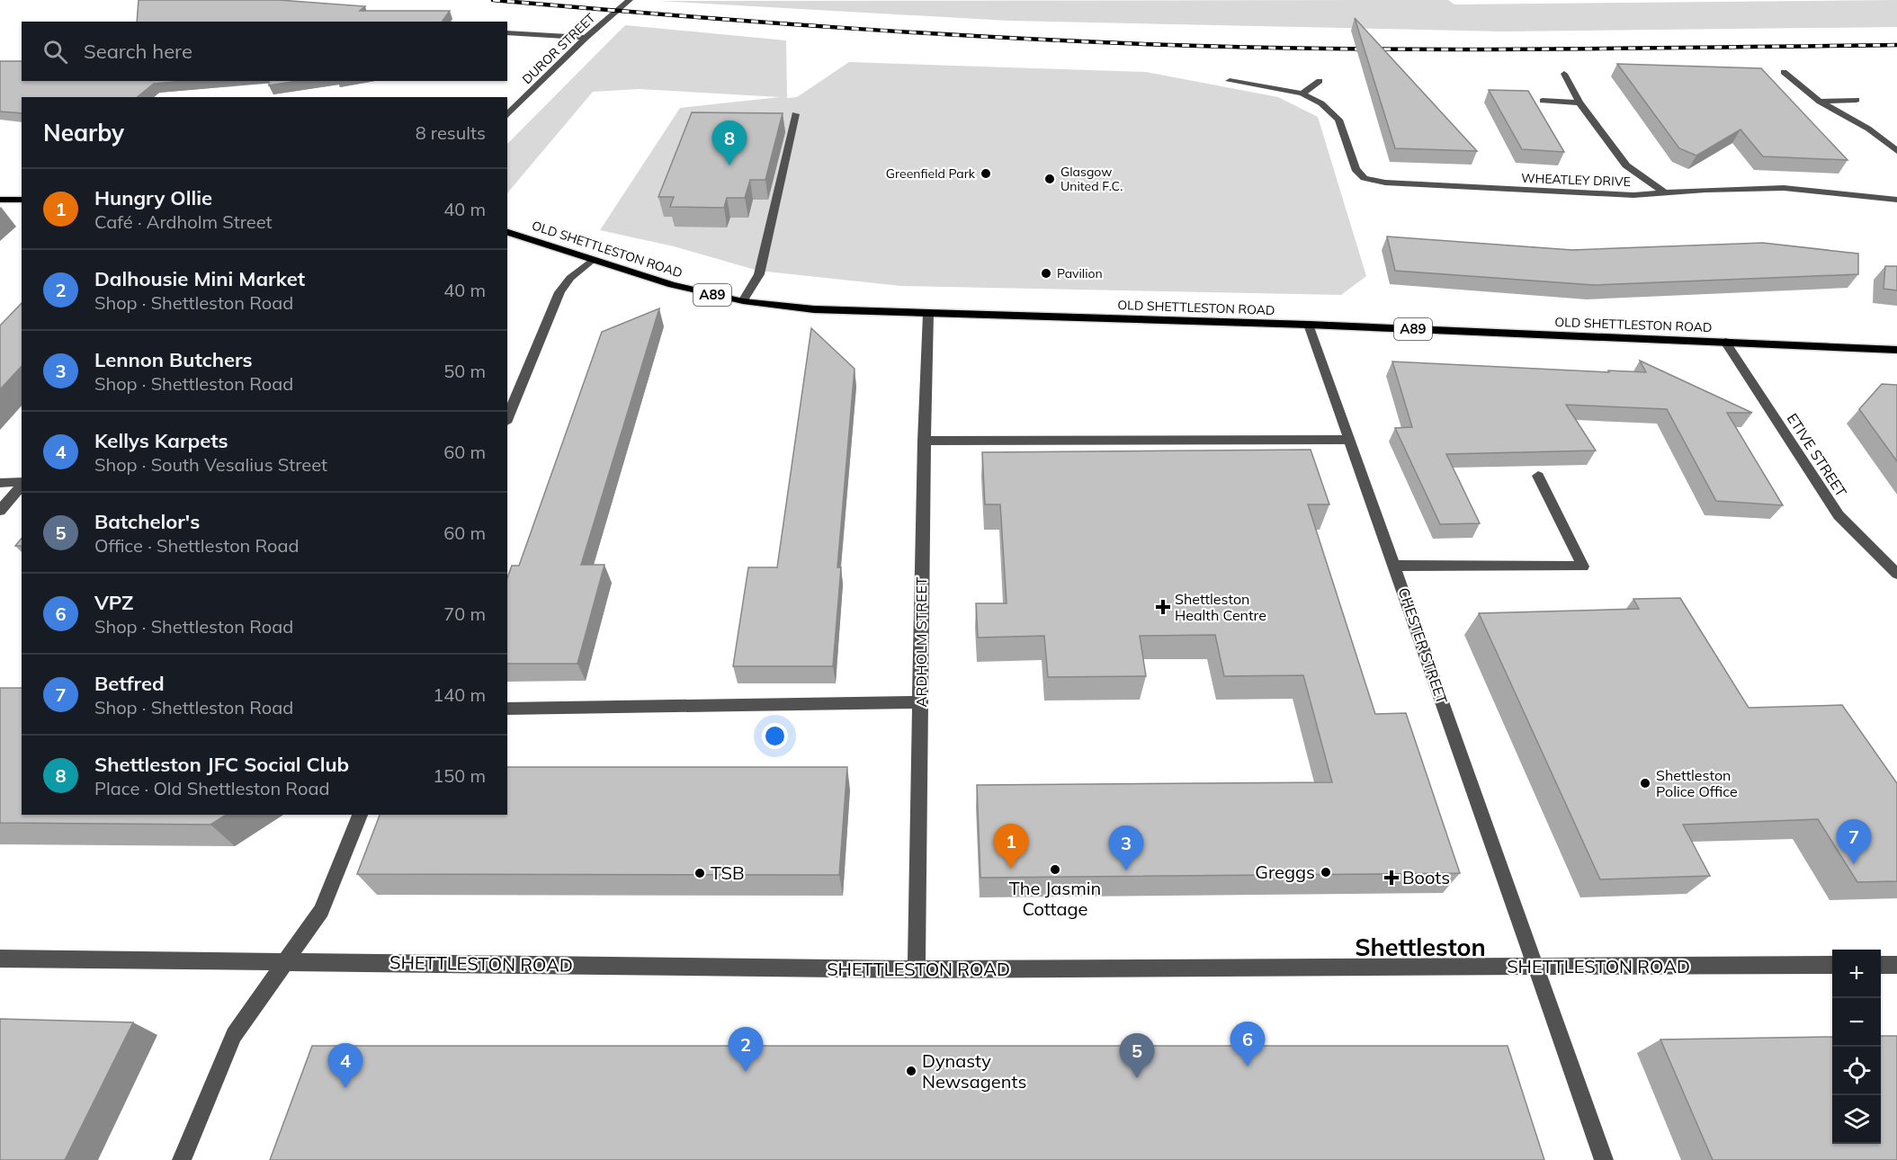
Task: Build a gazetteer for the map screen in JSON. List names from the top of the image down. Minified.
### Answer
{"streets":{"main road":["OLD SHETTLESTON ROAD","A89"],"street":["DUROR STREET","WHEATLEY DRIVE","ETIVE STREET","ARDHOLM STREET","CHESTER STREET","SHETTLESTON ROAD"]},"crossings":[["OLD SHETTLESTON ROAD","ETIVE STREET"],["OLD SHETTLESTON ROAD","ARDHOLM STREET"],["OLD SHETTLESTON ROAD","CHESTER STREET"],["ARDHOLM STREET","SHETTLESTON ROAD"],["CHESTER STREET","SHETTLESTON ROAD"]],"districts":["Shettleston"],"places":{"other":["Greenfield Park","Glasgow United F.C.","Pavilion","Shettleston Police Office","The Jasmin Cottage","Greggs","TSB","Dynasty Newsagents"],"health":["Shettleston Health Centre","Boots"]},"page":{"search":"Search here","heading":["Nearby","8 results"],"pins":["8","7","1","3","6","2","5","4"],"list":[{"mark":"1","name":"Hungry Ollie","note":"Café · Ardholm Street","value":"40 m"},{"mark":"2","name":"Dalhousie Mini Market","note":"Shop · Shettleston Road","value":"40 m"},{"mark":"3","name":"Lennon Butchers","note":"Shop · Shettleston Road","value":"50 m"},{"mark":"4","name":"Kellys Karpets","note":"Shop · South Vesalius Street","value":"60 m"},{"mark":"5","name":"Batchelor's","note":"Office · Shettleston Road","value":"60 m"},{"mark":"6","name":"VPZ","note":"Shop · Shettleston Road","value":"70 m"},{"mark":"7","name":"Betfred","note":"Shop · Shettleston Road","value":"140 m"},{"mark":"8","name":"Shettleston JFC Social Club","note":"Place · Old Shettleston Road","value":"150 m"}],"map_buttons":["+","−"]}}
